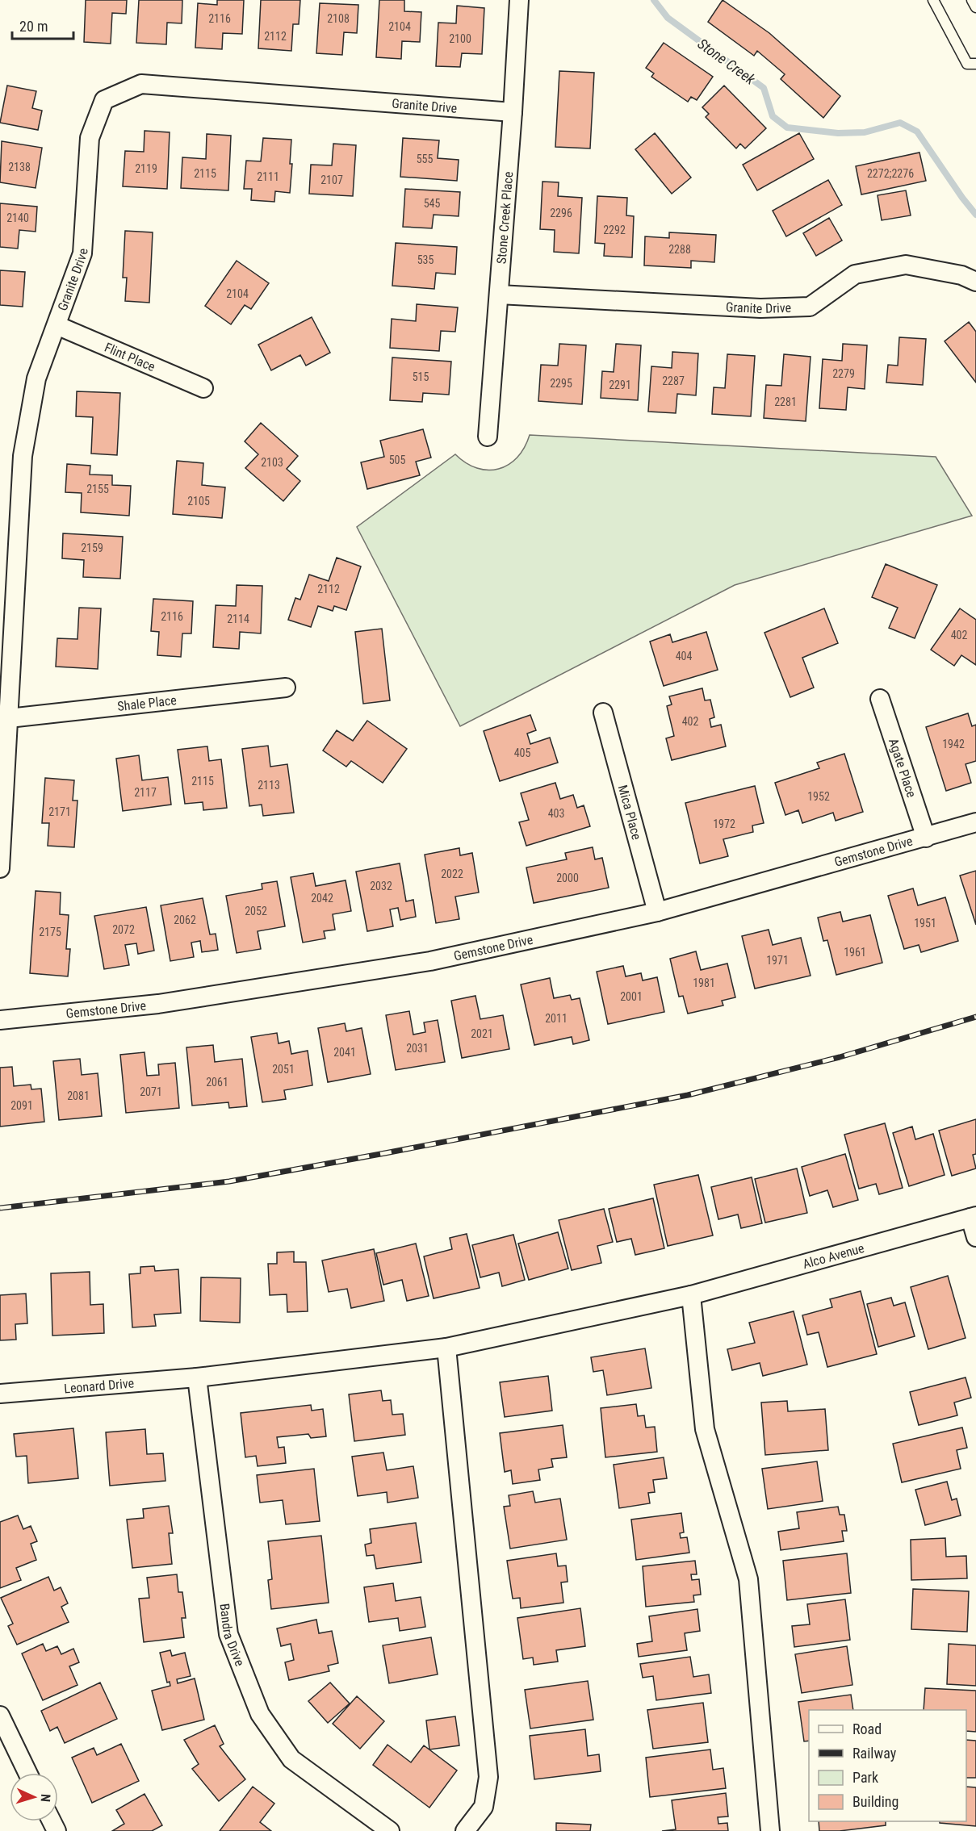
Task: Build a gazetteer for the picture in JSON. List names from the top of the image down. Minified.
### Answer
{"streets":{"street":["Granite Drive","Stone Creek Place","Flint Place","Shale Place","Agate Place","Mica Place","Gemstone Drive","Alco Avenue","Leonard Drive","Bandra Drive"]},"crossings":[["Granite Drive","Stone Creek Place"],["Granite Drive","Flint Place"],["Granite Drive","Shale Place"],["Agate Place","Gemstone Drive"],["Mica Place","Gemstone Drive"],["Alco Avenue","Leonard Drive"],["Leonard Drive","Bandra Drive"]],"water":["Stone Creek"],"house_numbers":["2116","2108","2104","2112","2100","555","2138","2119","2115","2272;2276","2111","2107","545","2296","2140","2292","2288","535","2104","2279","515","2287","2295","2291","2281","505","2103","2155","2105","2159","2112","2116","2114","402","404","402","1942","405","2115","2113","2117","1952","2171","403","1972","2022","2000","2032","2042","2052","2062","1951","2072","2175","1961","1971","1981","2001","2011","2021","2031","2041","2051","2061","2071","2081","2091"],"legend":["Road","Railway","Park","Building"],"scale_bar":"20 m","north":"right"}
